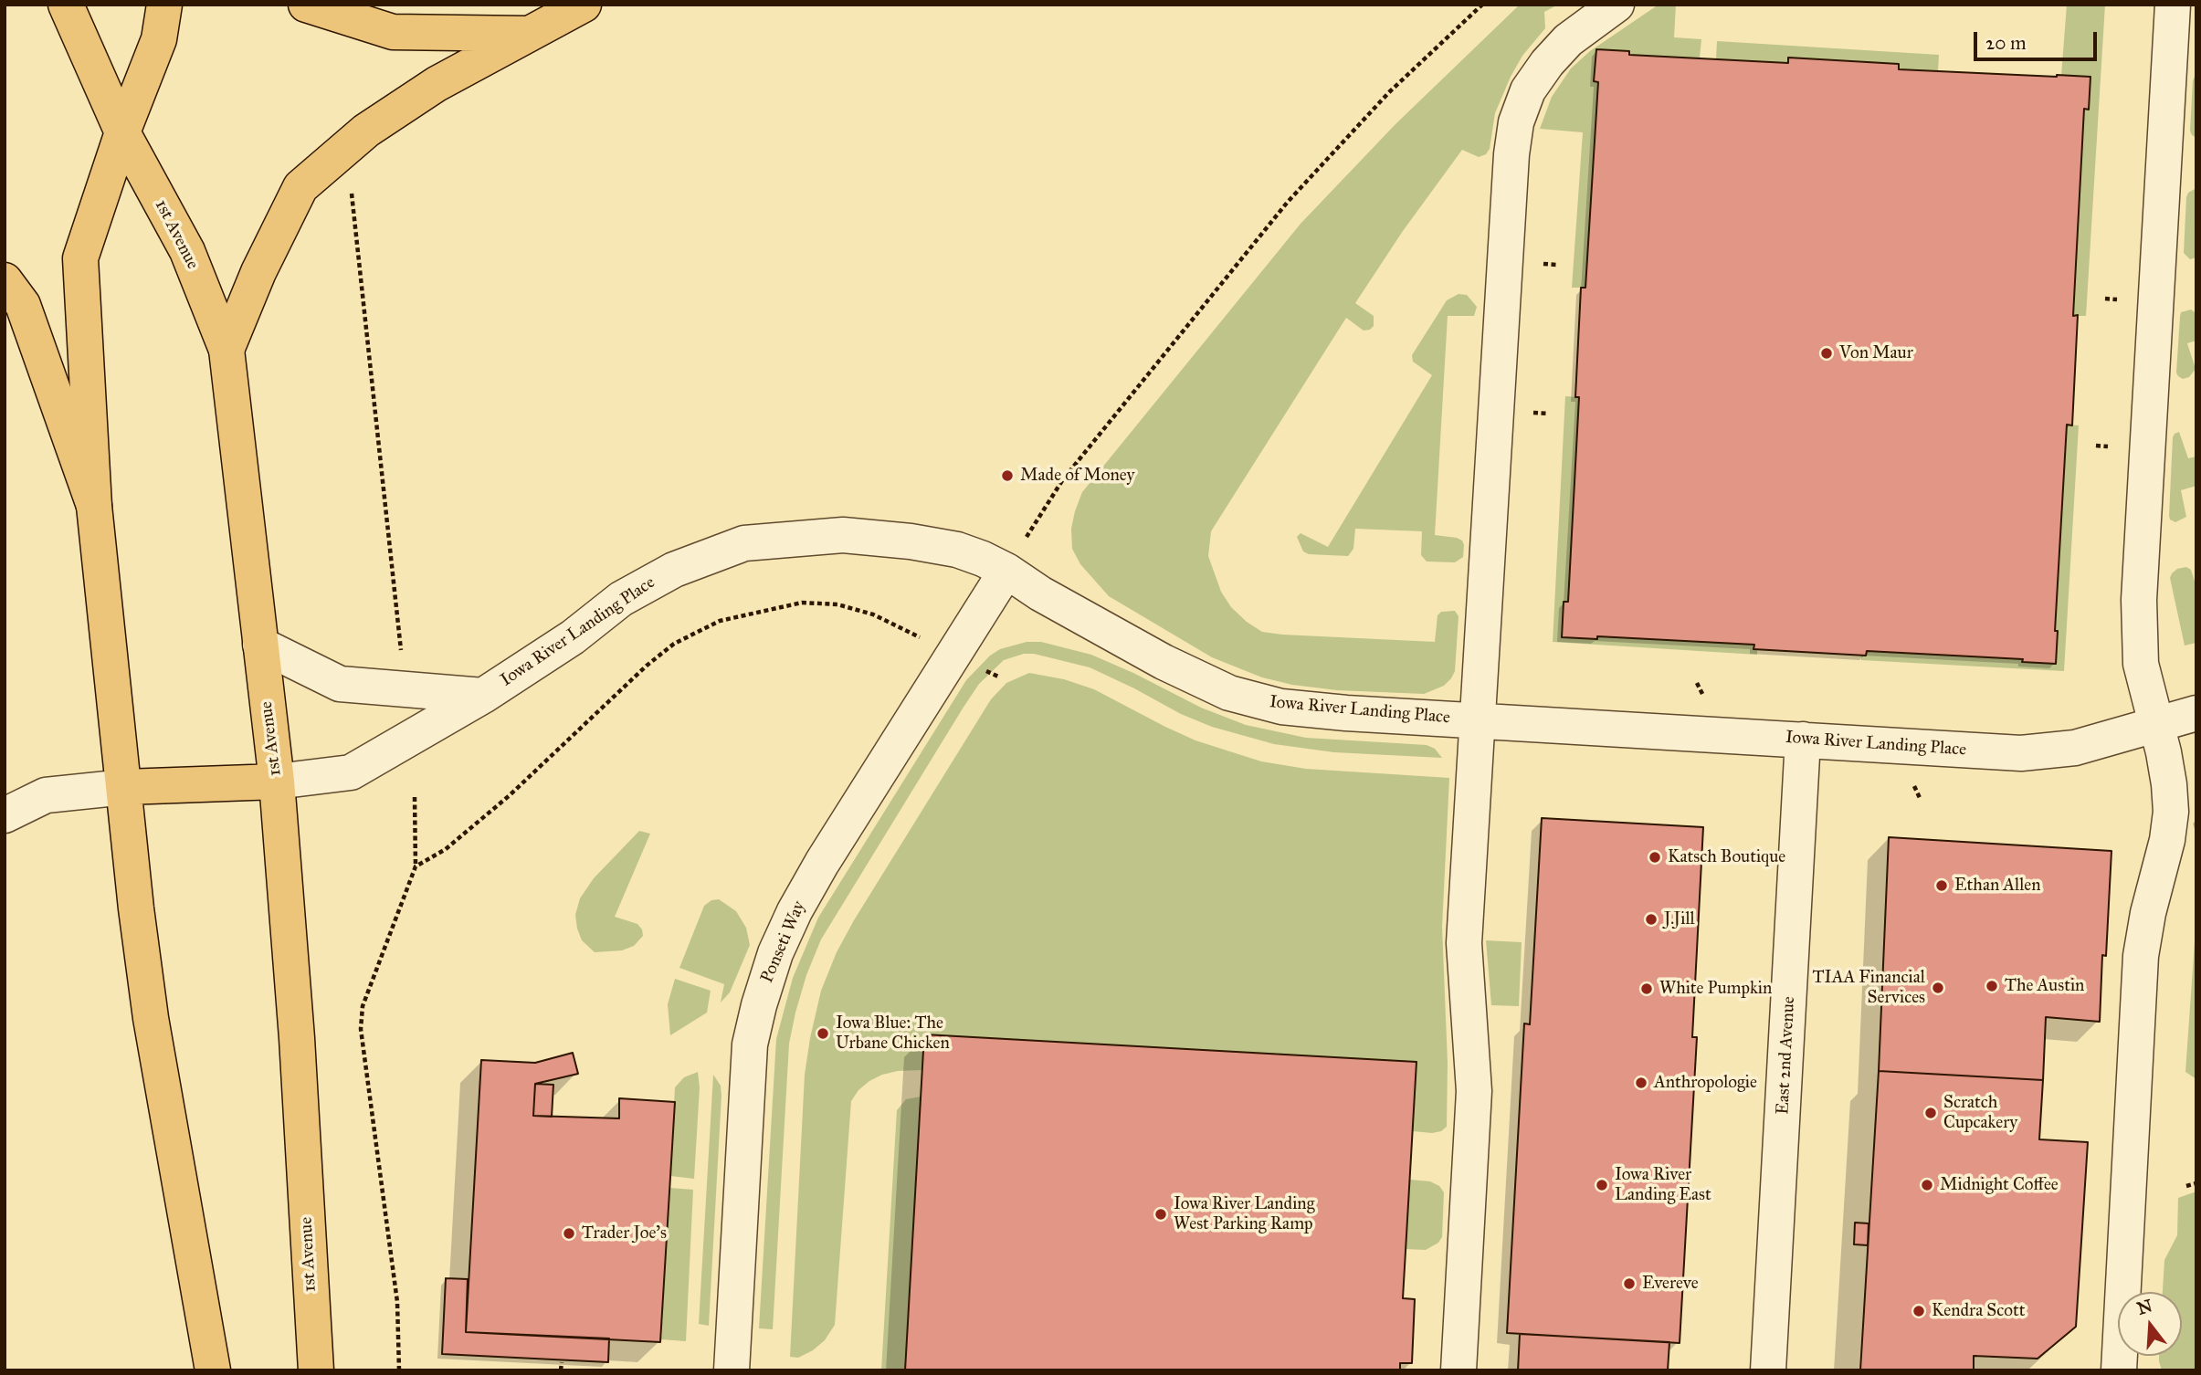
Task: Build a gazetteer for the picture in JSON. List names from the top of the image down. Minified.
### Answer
{"streets":{"main road":["1st Avenue"],"street":["Iowa River Landing Place","Ponseti Way","East 2nd Avenue"]},"crossings":[["1st Avenue","Iowa River Landing Place"],["Iowa River Landing Place","Ponseti Way"],["Iowa River Landing Place","East 2nd Avenue"]],"places":["Von Maur","Made of Money","Katsch Boutique","Ethan Allen","J.Jill","The Austin","TIAA Financial Services","White Pumpkin","Iowa Blue: The Urbane Chicken","Anthropologie","Scratch Cupcakery","Iowa River Landing East","Midnight Coffee","Iowa River Landing West Parking Ramp","Trader Joe's","Evereve","Kendra Scott"],"scale_bar":"20 m","north":"top"}
